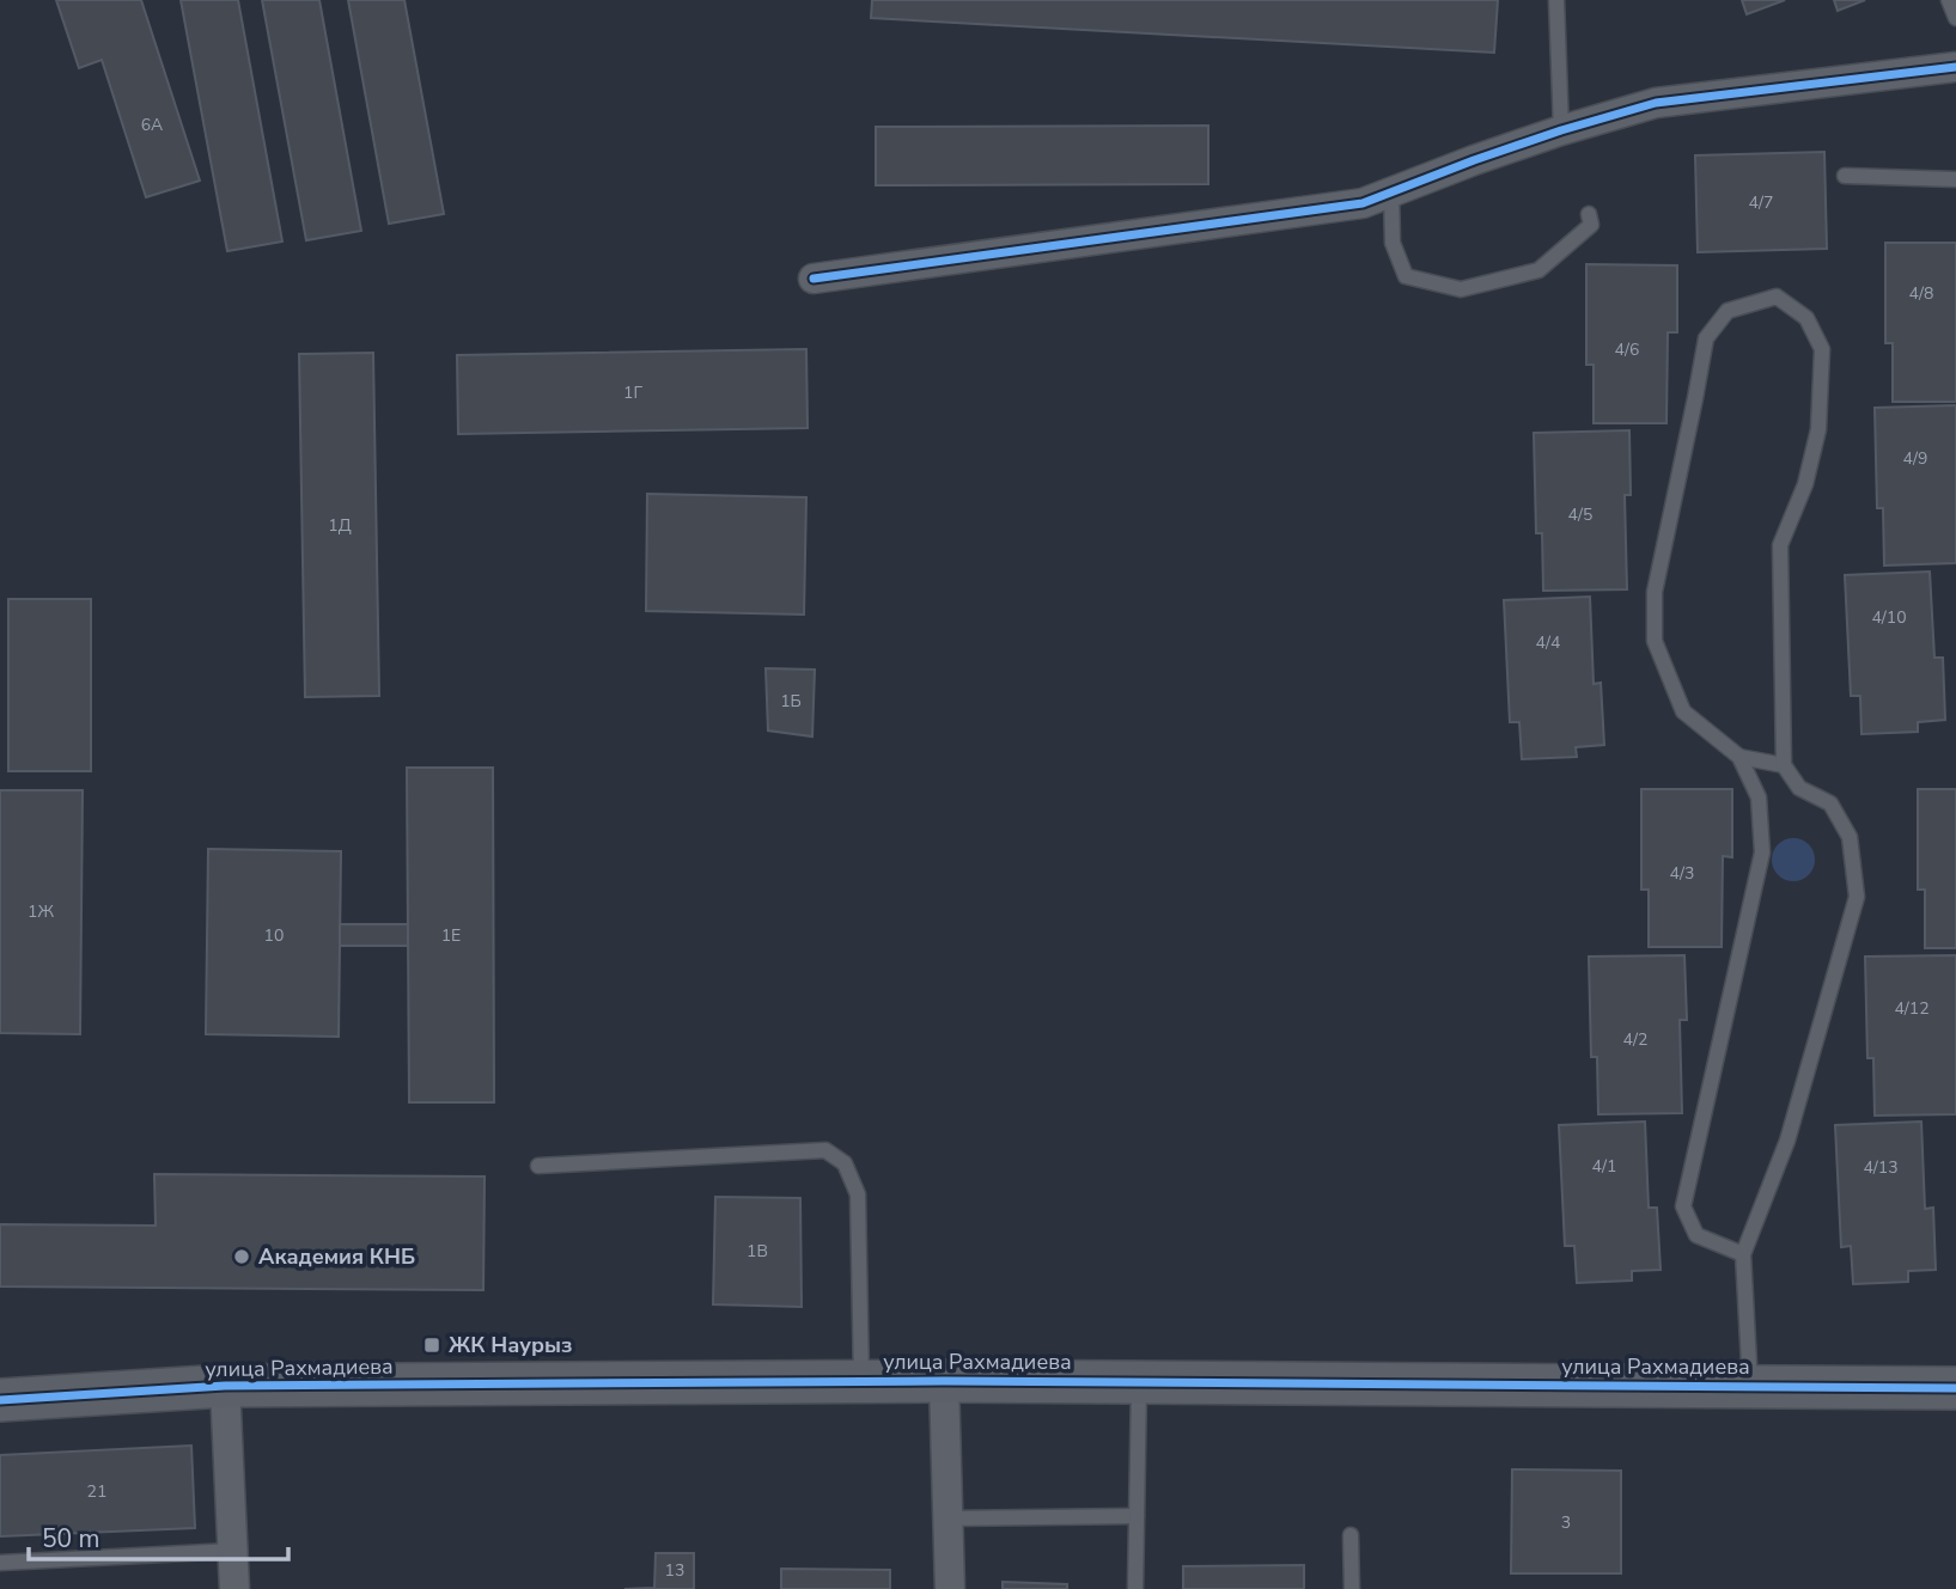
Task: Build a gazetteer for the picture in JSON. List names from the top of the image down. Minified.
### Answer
{"streets":{"street":["улица Рахмадиева"]},"places":{"other":["Академия КНБ"],"transit":["ЖК Наурыз"]},"house_numbers":["6А","4/7","4/8","4/6","1Г","4/9","4/5","1Д","4/10","4/4","1Б","4/3","1Ж","10","1Е","4/12","4/2","4/1","4/13","1В","21","3","13"],"scale_bar":"50 m"}
